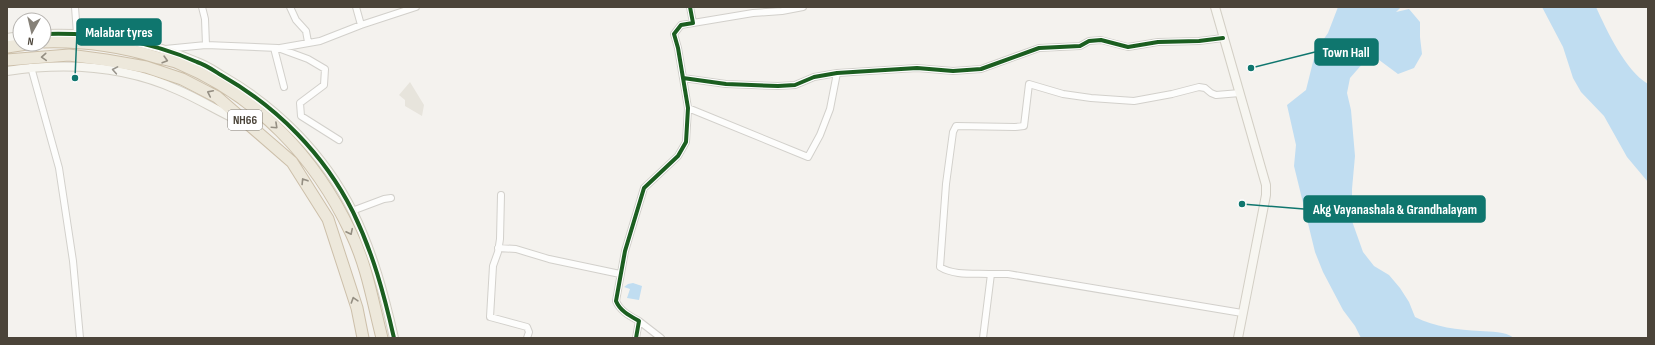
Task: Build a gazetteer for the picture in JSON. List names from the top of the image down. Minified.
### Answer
{"streets":{"highway":["NH66"]},"places":["Town Hall","Malabar tyres","Akg Vayanashala & Grandhalayam"],"north":"bottom"}
